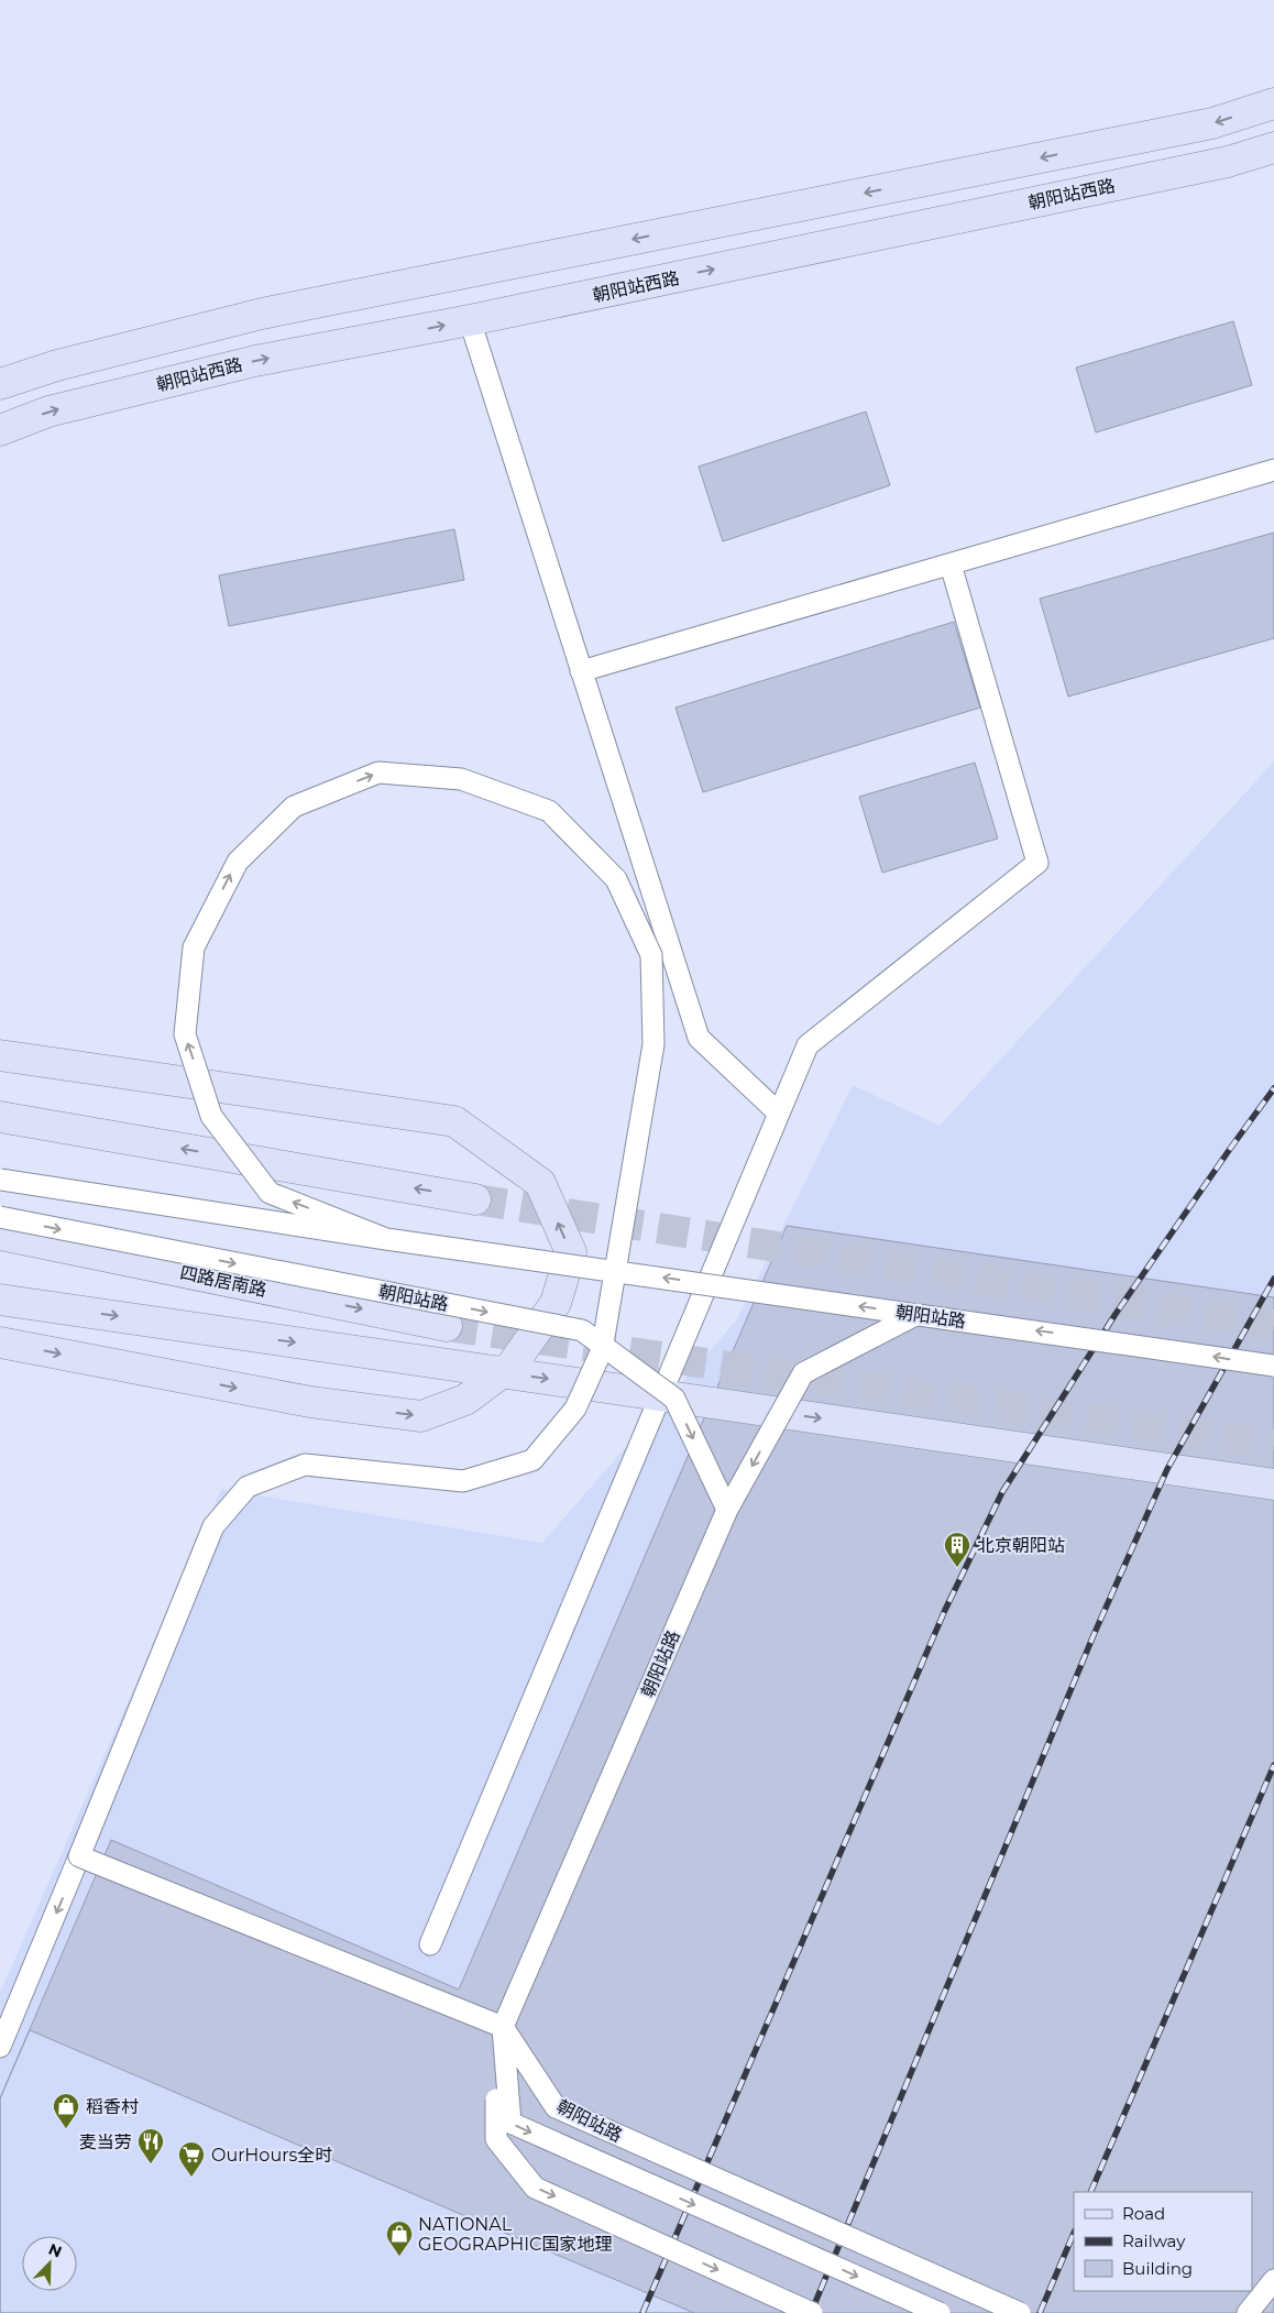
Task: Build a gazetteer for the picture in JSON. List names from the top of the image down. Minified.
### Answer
{"streets":{"main road":["朝阳站西路","四路居南路"],"lane":["朝阳站路"]},"places":{"building":["北京朝阳站"],"shop":["稻香村","NATIONAL GEOGRAPHIC国家地理"],"restaurant":["麦当劳"],"supermarket":["OurHours全时"]},"legend":["Road","Railway","Building"],"north":"top right"}
